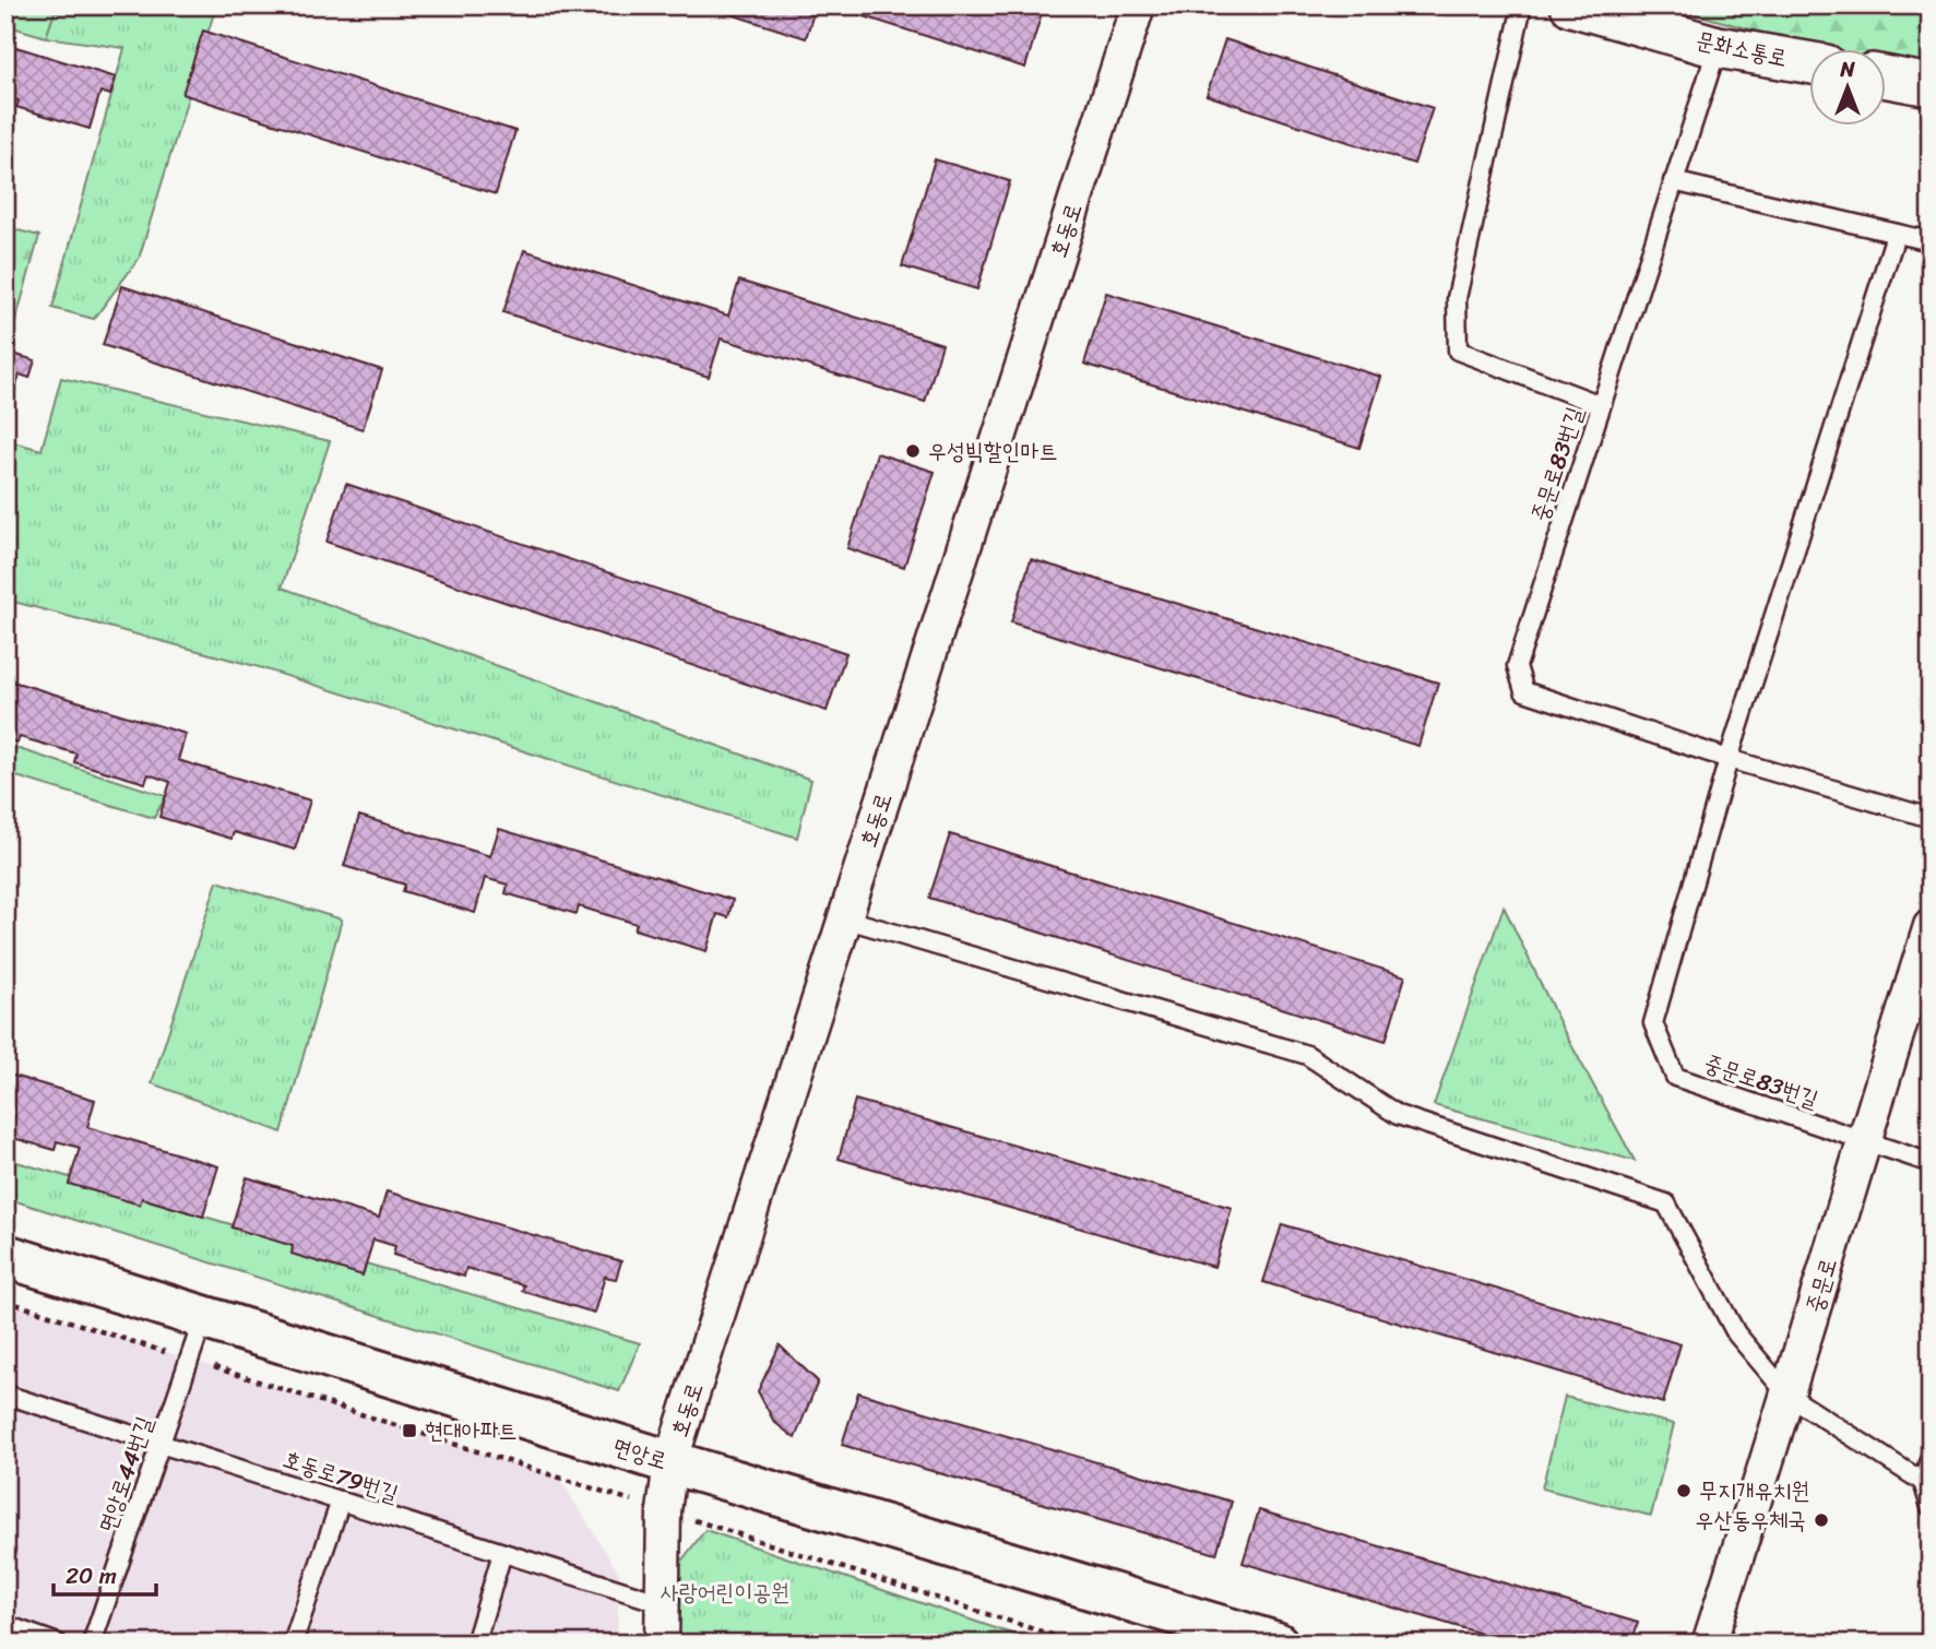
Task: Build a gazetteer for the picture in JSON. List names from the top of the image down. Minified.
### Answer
{"streets":{"main road":["면앙로"],"street":["문화소통로","호동로","중문로"],"lane":["중문로83번길","면앙로44번길","호동로79번길"]},"crossings":[["문화소통로","중문로83번길"],["호동로","면앙로"],["호동로","호동로79번길"],["중문로83번길","중문로"],["면앙로","면앙로44번길"],["면앙로44번길","호동로79번길"]],"parks":["사랑어린이공원"],"places":{"other":["우성빅할인마트","무지개유치원","우산동우체국"],"transit":["현대아파트"]},"scale_bar":"20 m","north":"top"}
